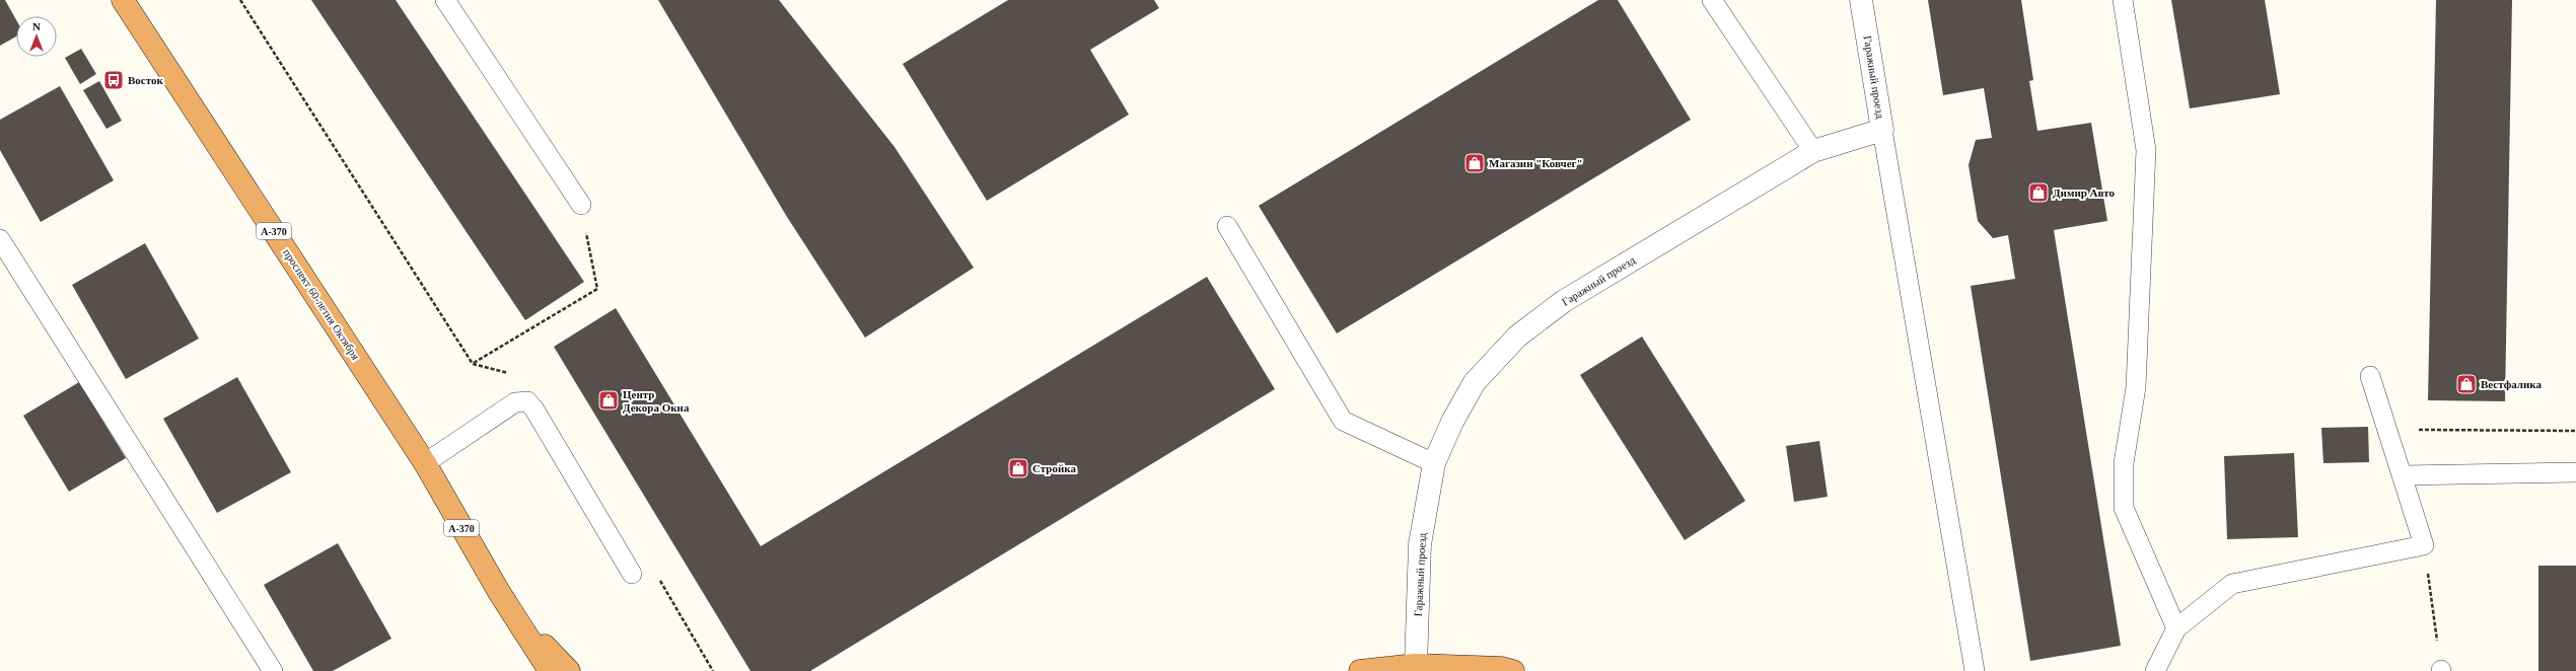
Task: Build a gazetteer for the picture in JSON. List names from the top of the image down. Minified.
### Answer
{"streets":{"highway":["А-370","проспект 60-летия Октября"],"street":["Гаражный проезд"]},"places":{"bus stop":["Восток"],"shop":["Магазин \"Ковчег\"","Димир Авто","Вестфалика","Центр Декора Окна","Стройка"]},"north":"top"}
